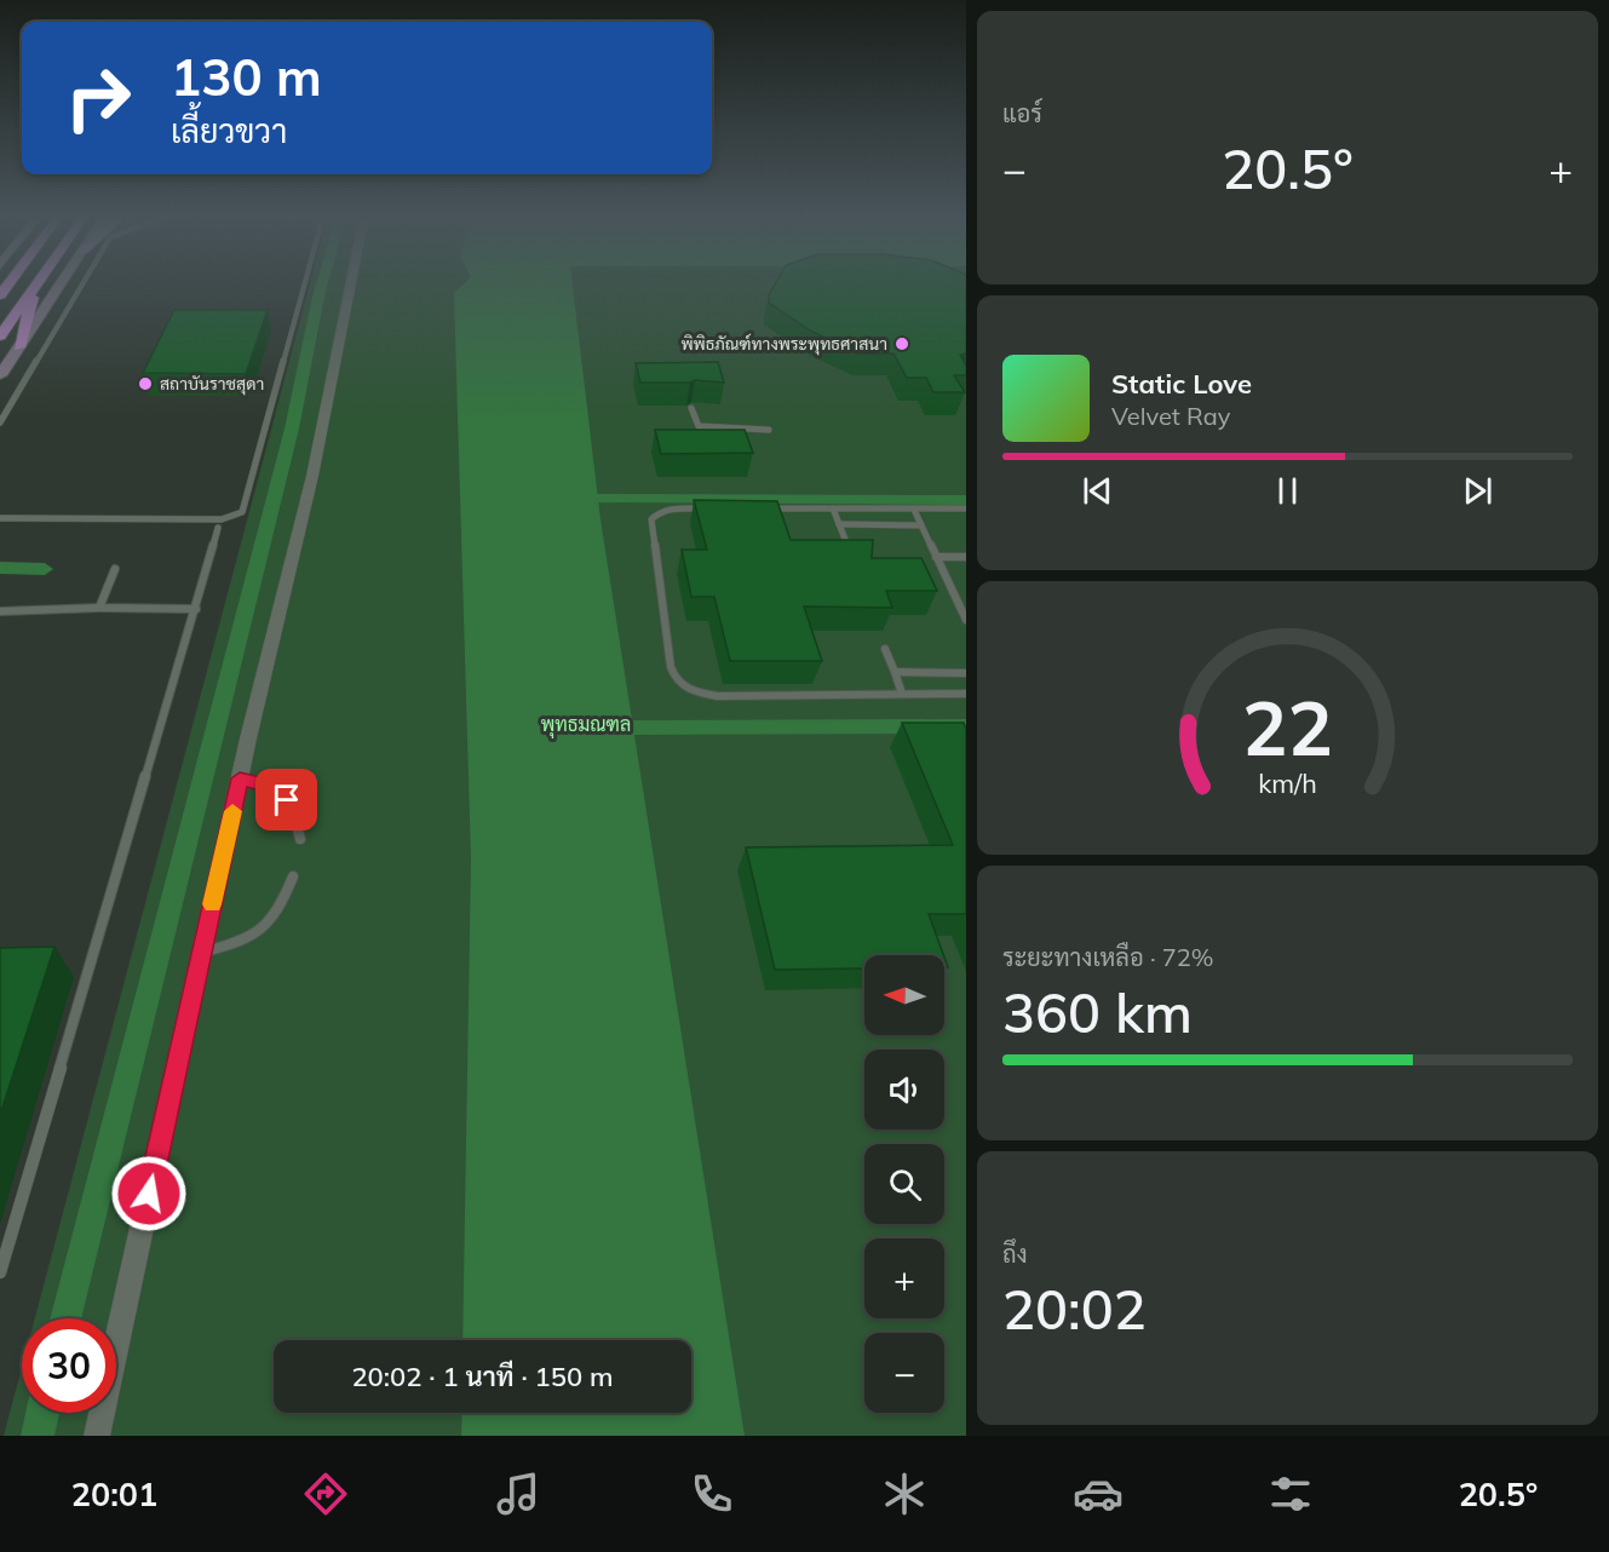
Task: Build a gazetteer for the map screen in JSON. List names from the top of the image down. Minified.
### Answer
{"parks":["พุทธมณฑล"],"places":["พิพิธภัณฑ์ทางพระพุทธศาสนา","สถาบันราชสุดา"],"north":"left","page":{"tile":["แอร์",["ระยะทางเหลือ · 72%","360 km"],["ถึง","20:02"]],"turn":["130 m","เลี้ยวขวา"],"heat":["−","20.5°","+"],"song":["Static Love","Velvet Ray"],"map_buttons":["+","−"],"limit":"30","trip":"20:02 · 1 นาที · 150 m","tabs":["20:01","20.5°"],"gauge":["22","km/h"]}}
